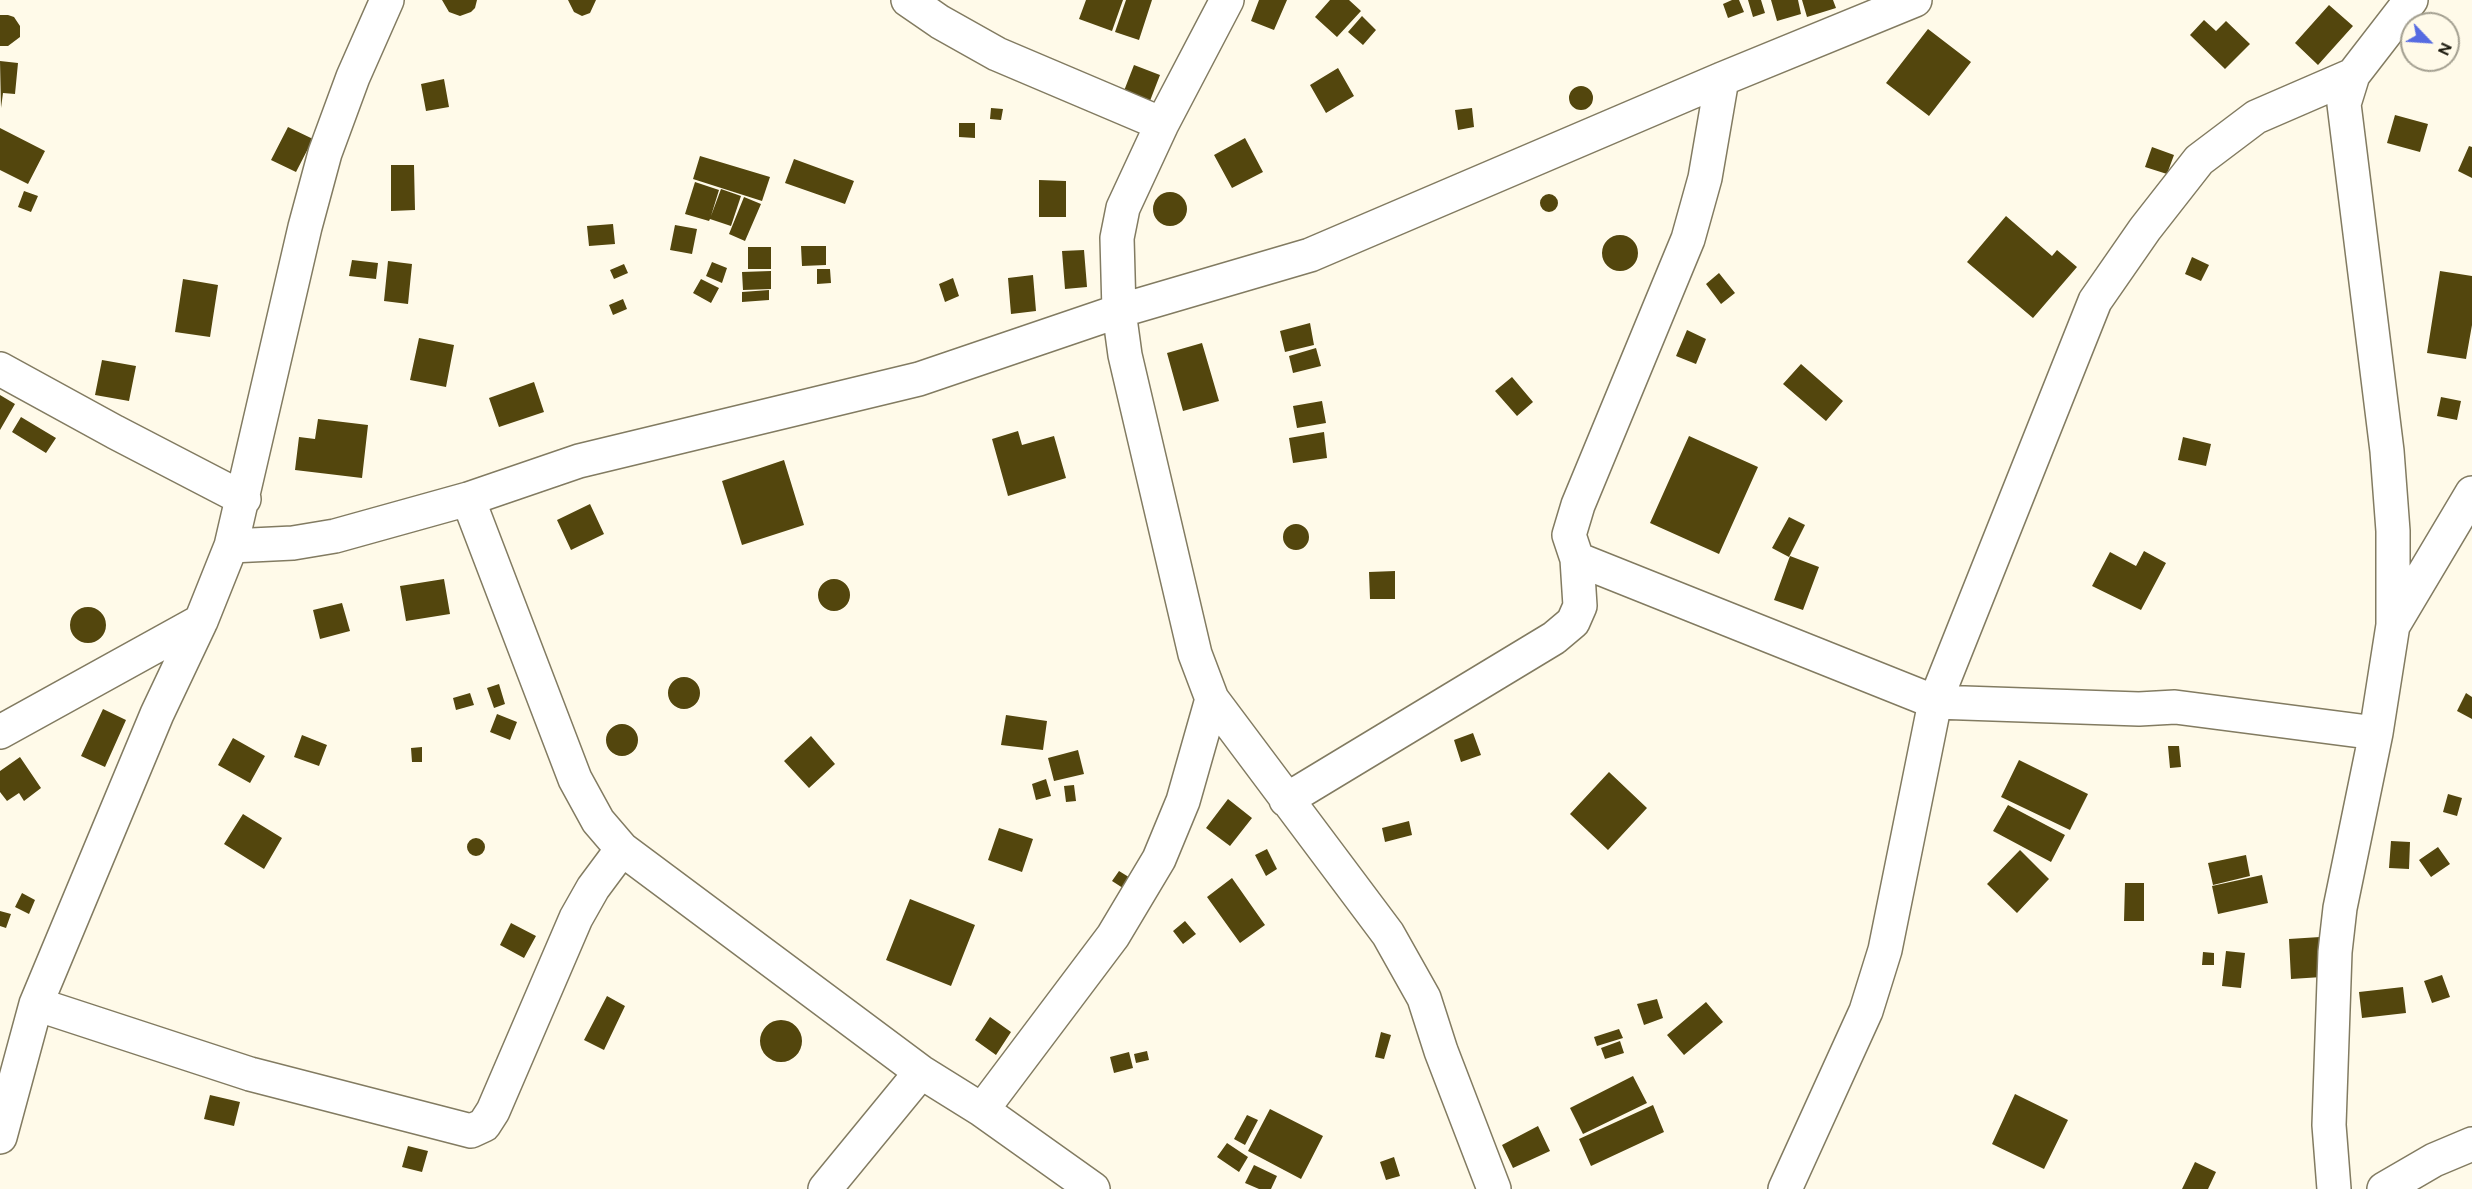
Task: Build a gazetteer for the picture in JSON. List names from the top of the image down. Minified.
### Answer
{"north":"bottom right"}
